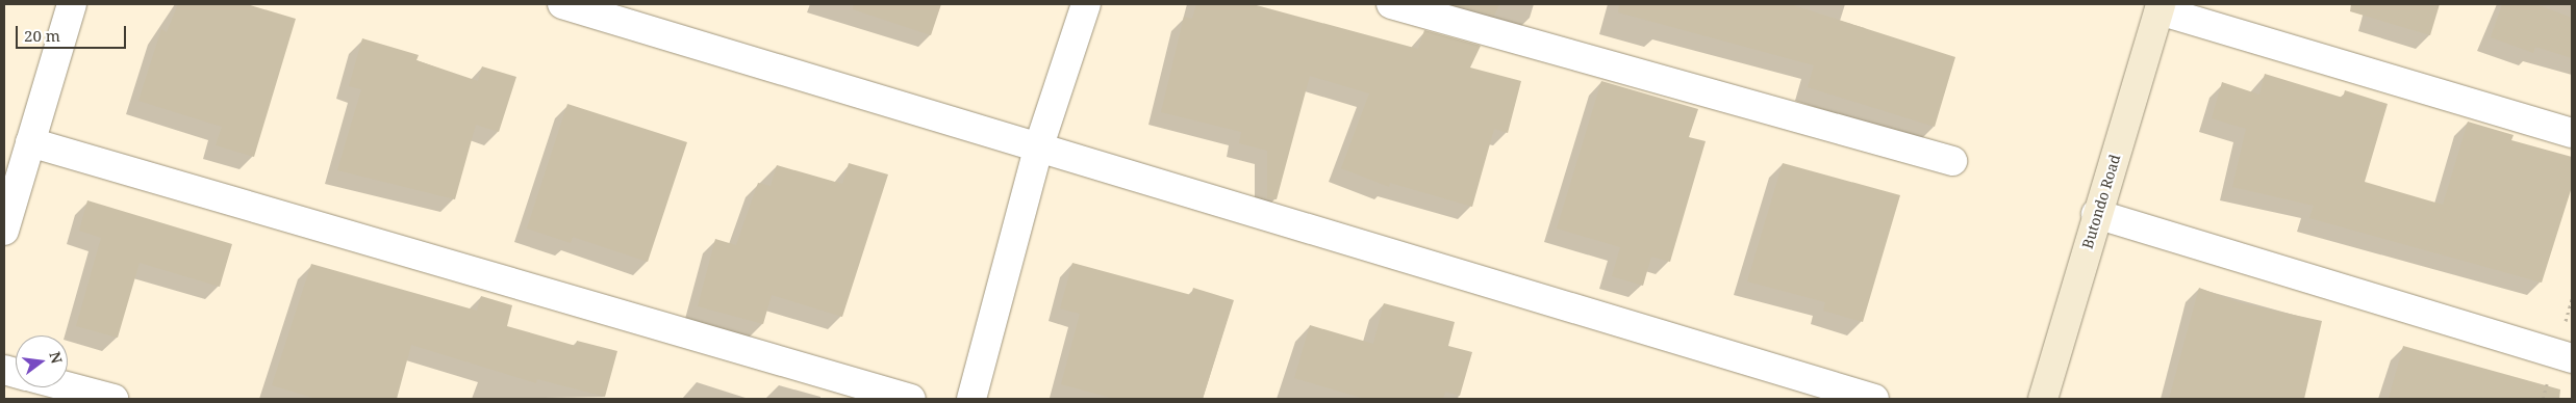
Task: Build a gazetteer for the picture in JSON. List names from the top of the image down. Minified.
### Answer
{"streets":{"street":["Butondo Road"]},"scale_bar":"20 m","north":"right"}
